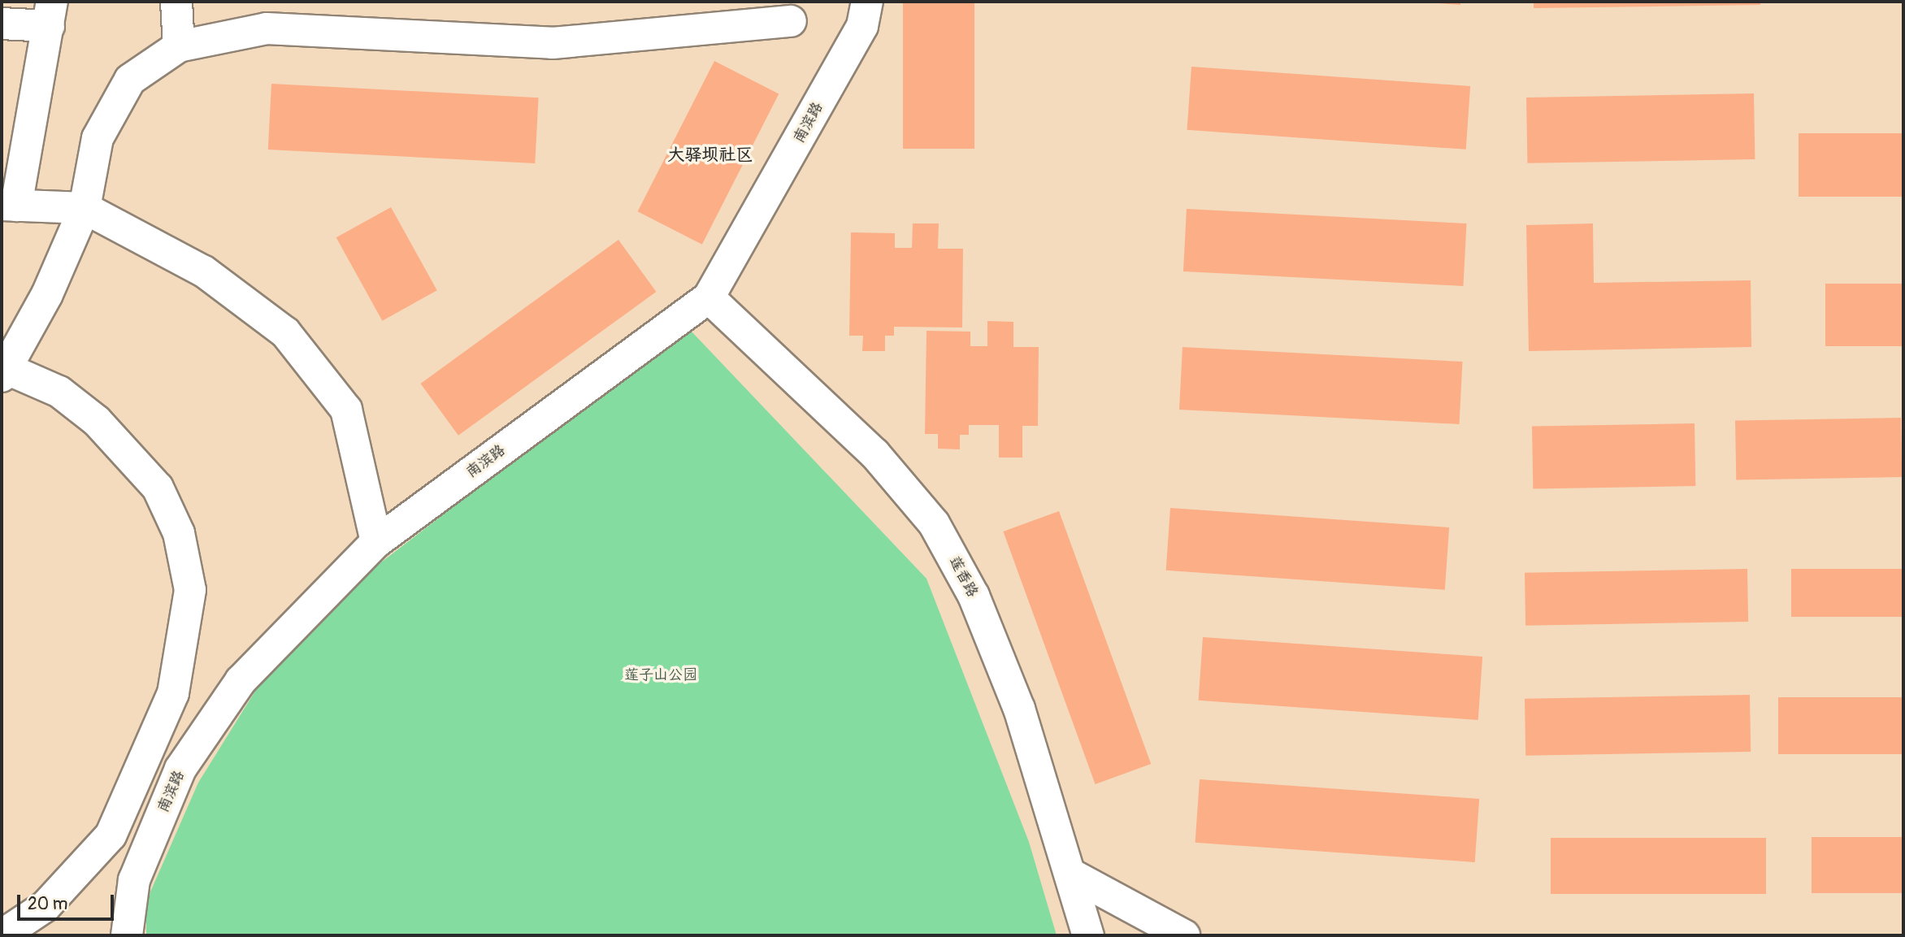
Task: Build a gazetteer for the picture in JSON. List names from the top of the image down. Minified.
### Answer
{"streets":{"street":["南滨路","莲香路"]},"crossings":[["南滨路","莲香路"]],"districts":["大驿坝社区"],"parks":["莲子山公园"],"scale_bar":"20 m"}
